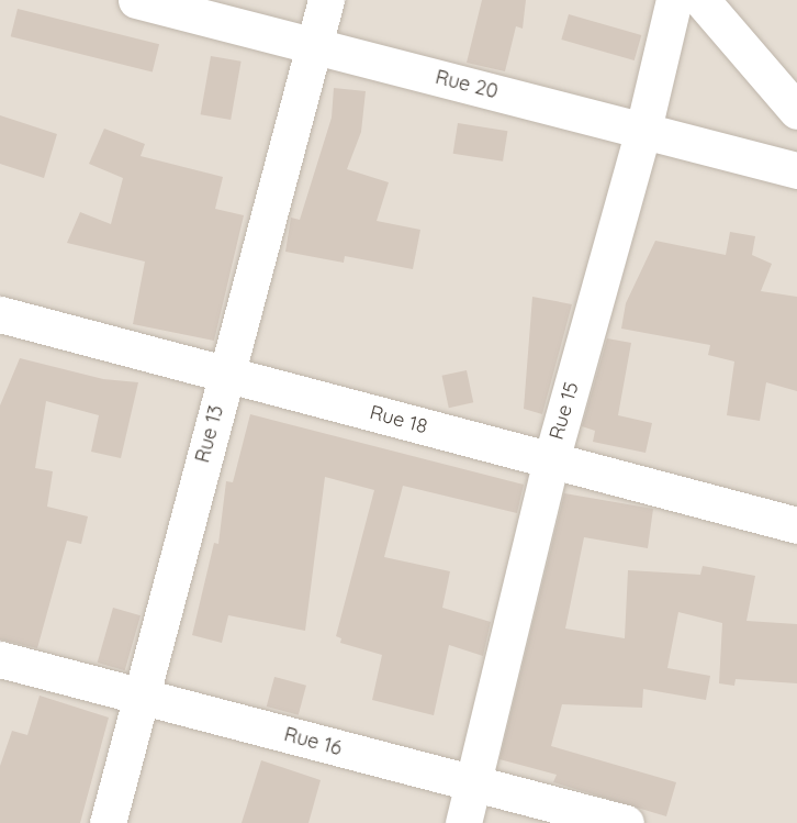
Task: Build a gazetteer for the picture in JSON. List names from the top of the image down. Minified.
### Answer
{"streets":{"street":["Rue 20","Rue 15","Rue 18","Rue 13","Rue 16"]},"crossings":[["Rue 20","Rue 15"],["Rue 20","Rue 13"],["Rue 15","Rue 18"],["Rue 15","Rue 16"],["Rue 18","Rue 13"],["Rue 13","Rue 16"]]}
